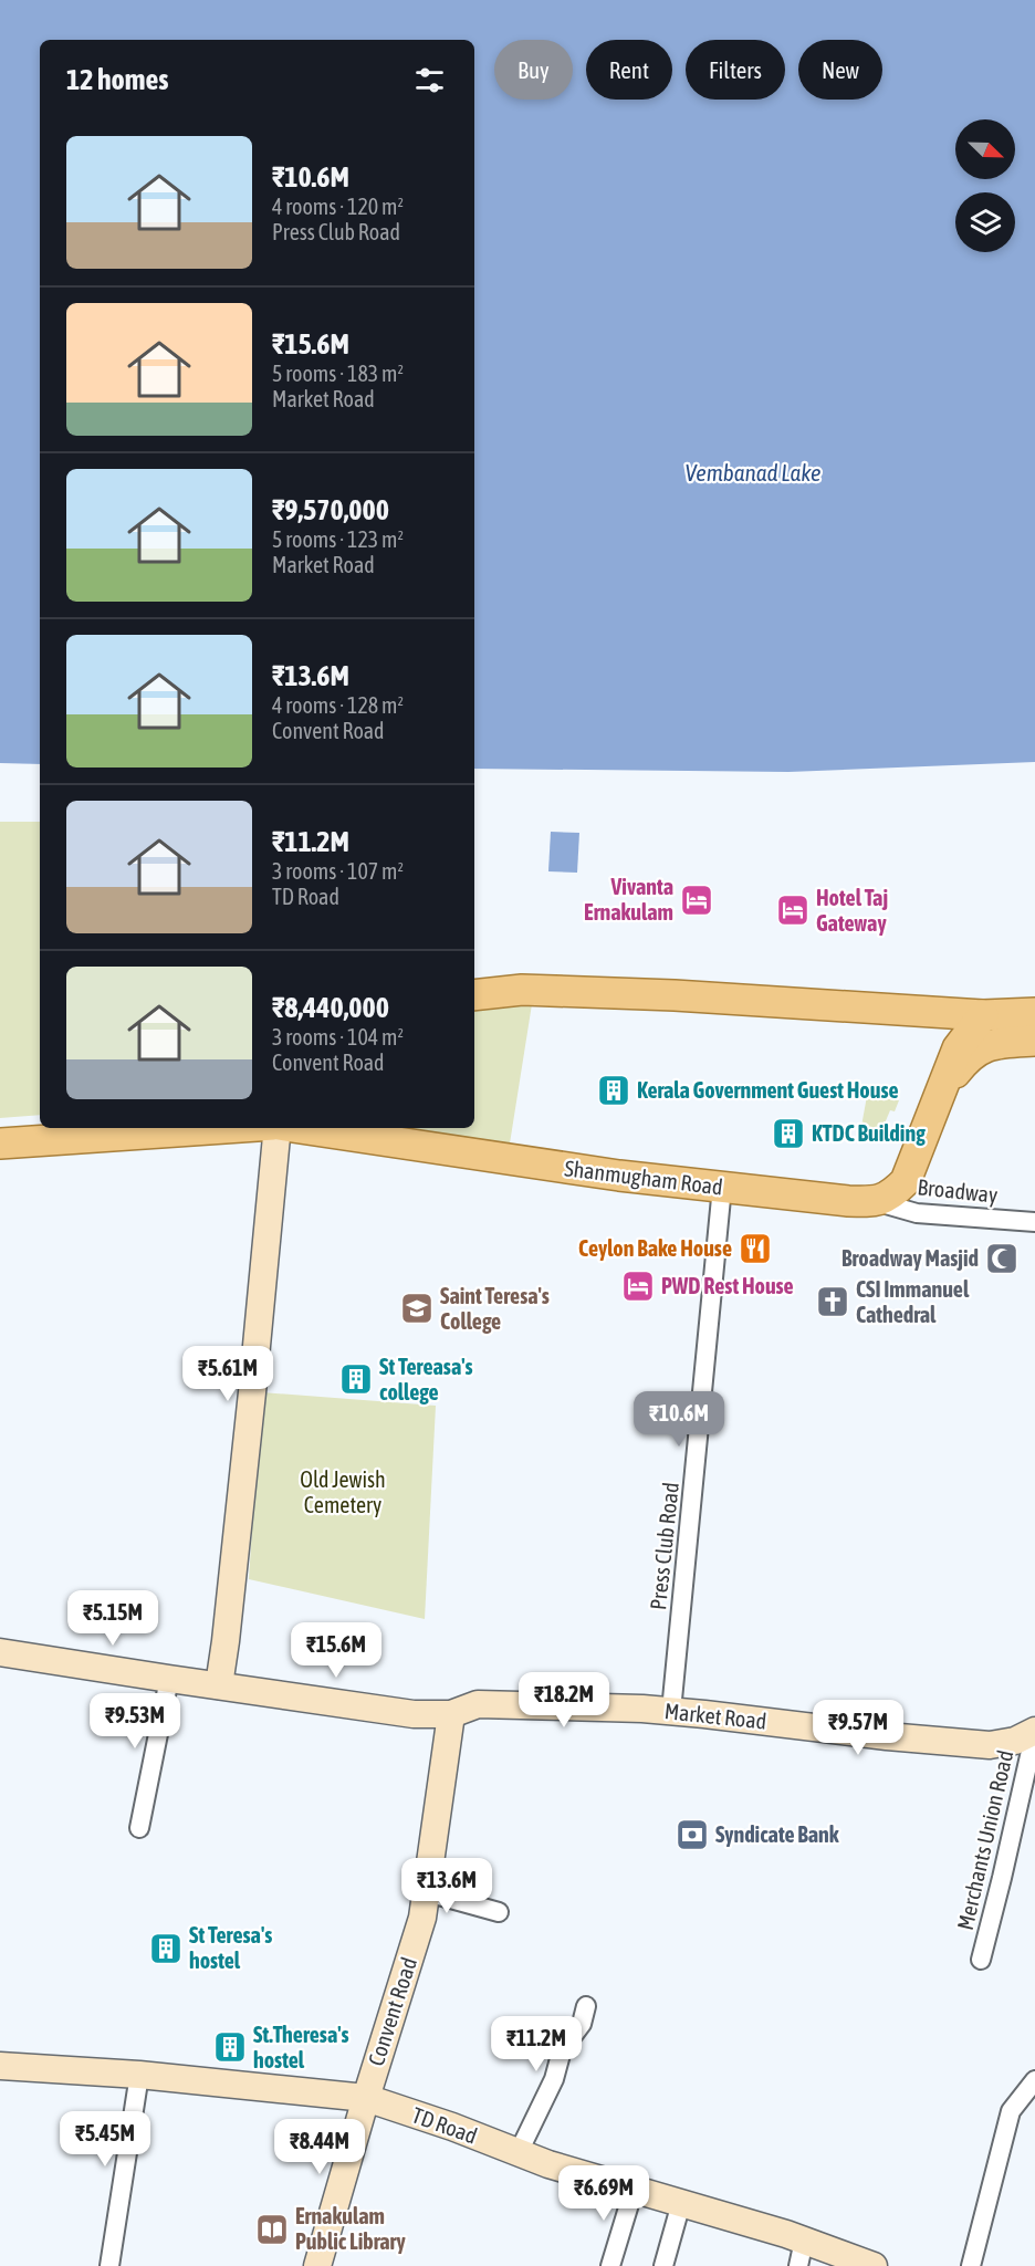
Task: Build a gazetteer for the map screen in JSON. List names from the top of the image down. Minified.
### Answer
{"streets":{"main road":["Shanmugham Road"],"street":["Broadway","Press Club Road","Market Road","Merchants Union Road","Convent Road","TD Road"]},"crossings":[["Shanmugham Road","Broadway"],["Shanmugham Road","Press Club Road"],["Press Club Road","Market Road"],["Market Road","Merchants Union Road"],["Market Road","Convent Road"],["Convent Road","TD Road"]],"water":["Vembanad Lake"],"parks":["Old Jewish Cemetery"],"places":{"hotel":["Vivanta Ernakulam","Hotel Taj Gateway","PWD Rest House"],"building":["Kerala Government Guest House","KTDC Building","St Tereasa's college","St Teresa's hostel","St.Theresa's hostel"],"restaurant":["Ceylon Bake House"],"mosque":["Broadway Masjid"],"church":["CSI Immanuel Cathedral"],"school or university":["Saint Teresa's College"],"bank":["Syndicate Bank"],"library":["Ernakulam Public Library"]},"north":"bottom right","page":{"chip":["Buy","Rent","Filters","New"],"heading":"12 homes","list":[{"name":"₹10.6M","note":"4 rooms · 120 m² · Press Club Road"},{"name":"₹15.6M","note":"5 rooms · 183 m² · Market Road"},{"name":"₹9,570,000","note":"5 rooms · 123 m² · Market Road"},{"name":"₹13.6M","note":"4 rooms · 128 m² · Convent Road"},{"name":"₹11.2M","note":"3 rooms · 107 m² · TD Road"},{"name":"₹8,440,000","note":"3 rooms · 104 m² · Convent Road"}],"price":["₹5.61M","₹10.6M","₹5.15M","₹15.6M","₹18.2M","₹9.53M","₹9.57M","₹13.6M","₹11.2M","₹5.45M","₹8.44M","₹6.69M"]}}
